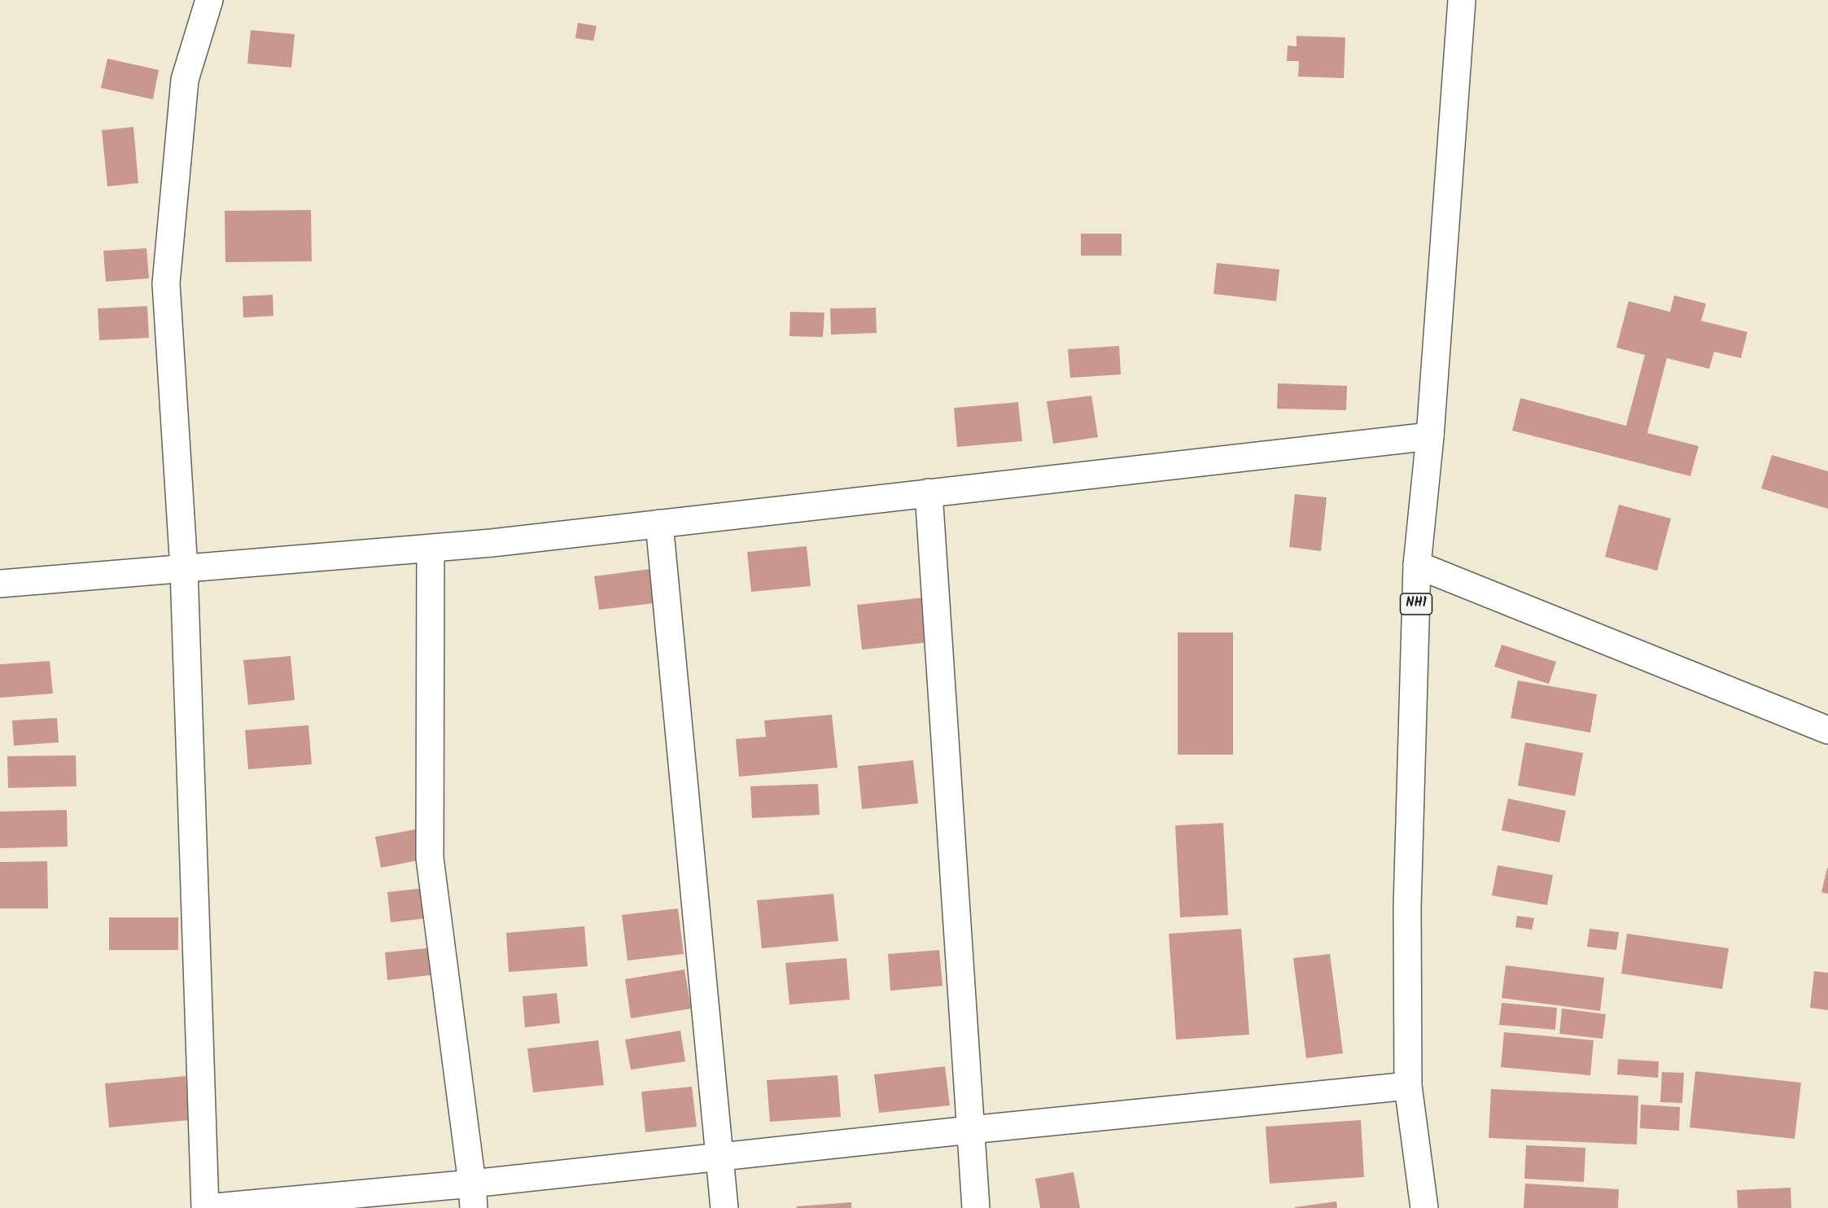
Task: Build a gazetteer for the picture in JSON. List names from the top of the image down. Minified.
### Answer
{"streets":{"main road":["NH1"]}}
